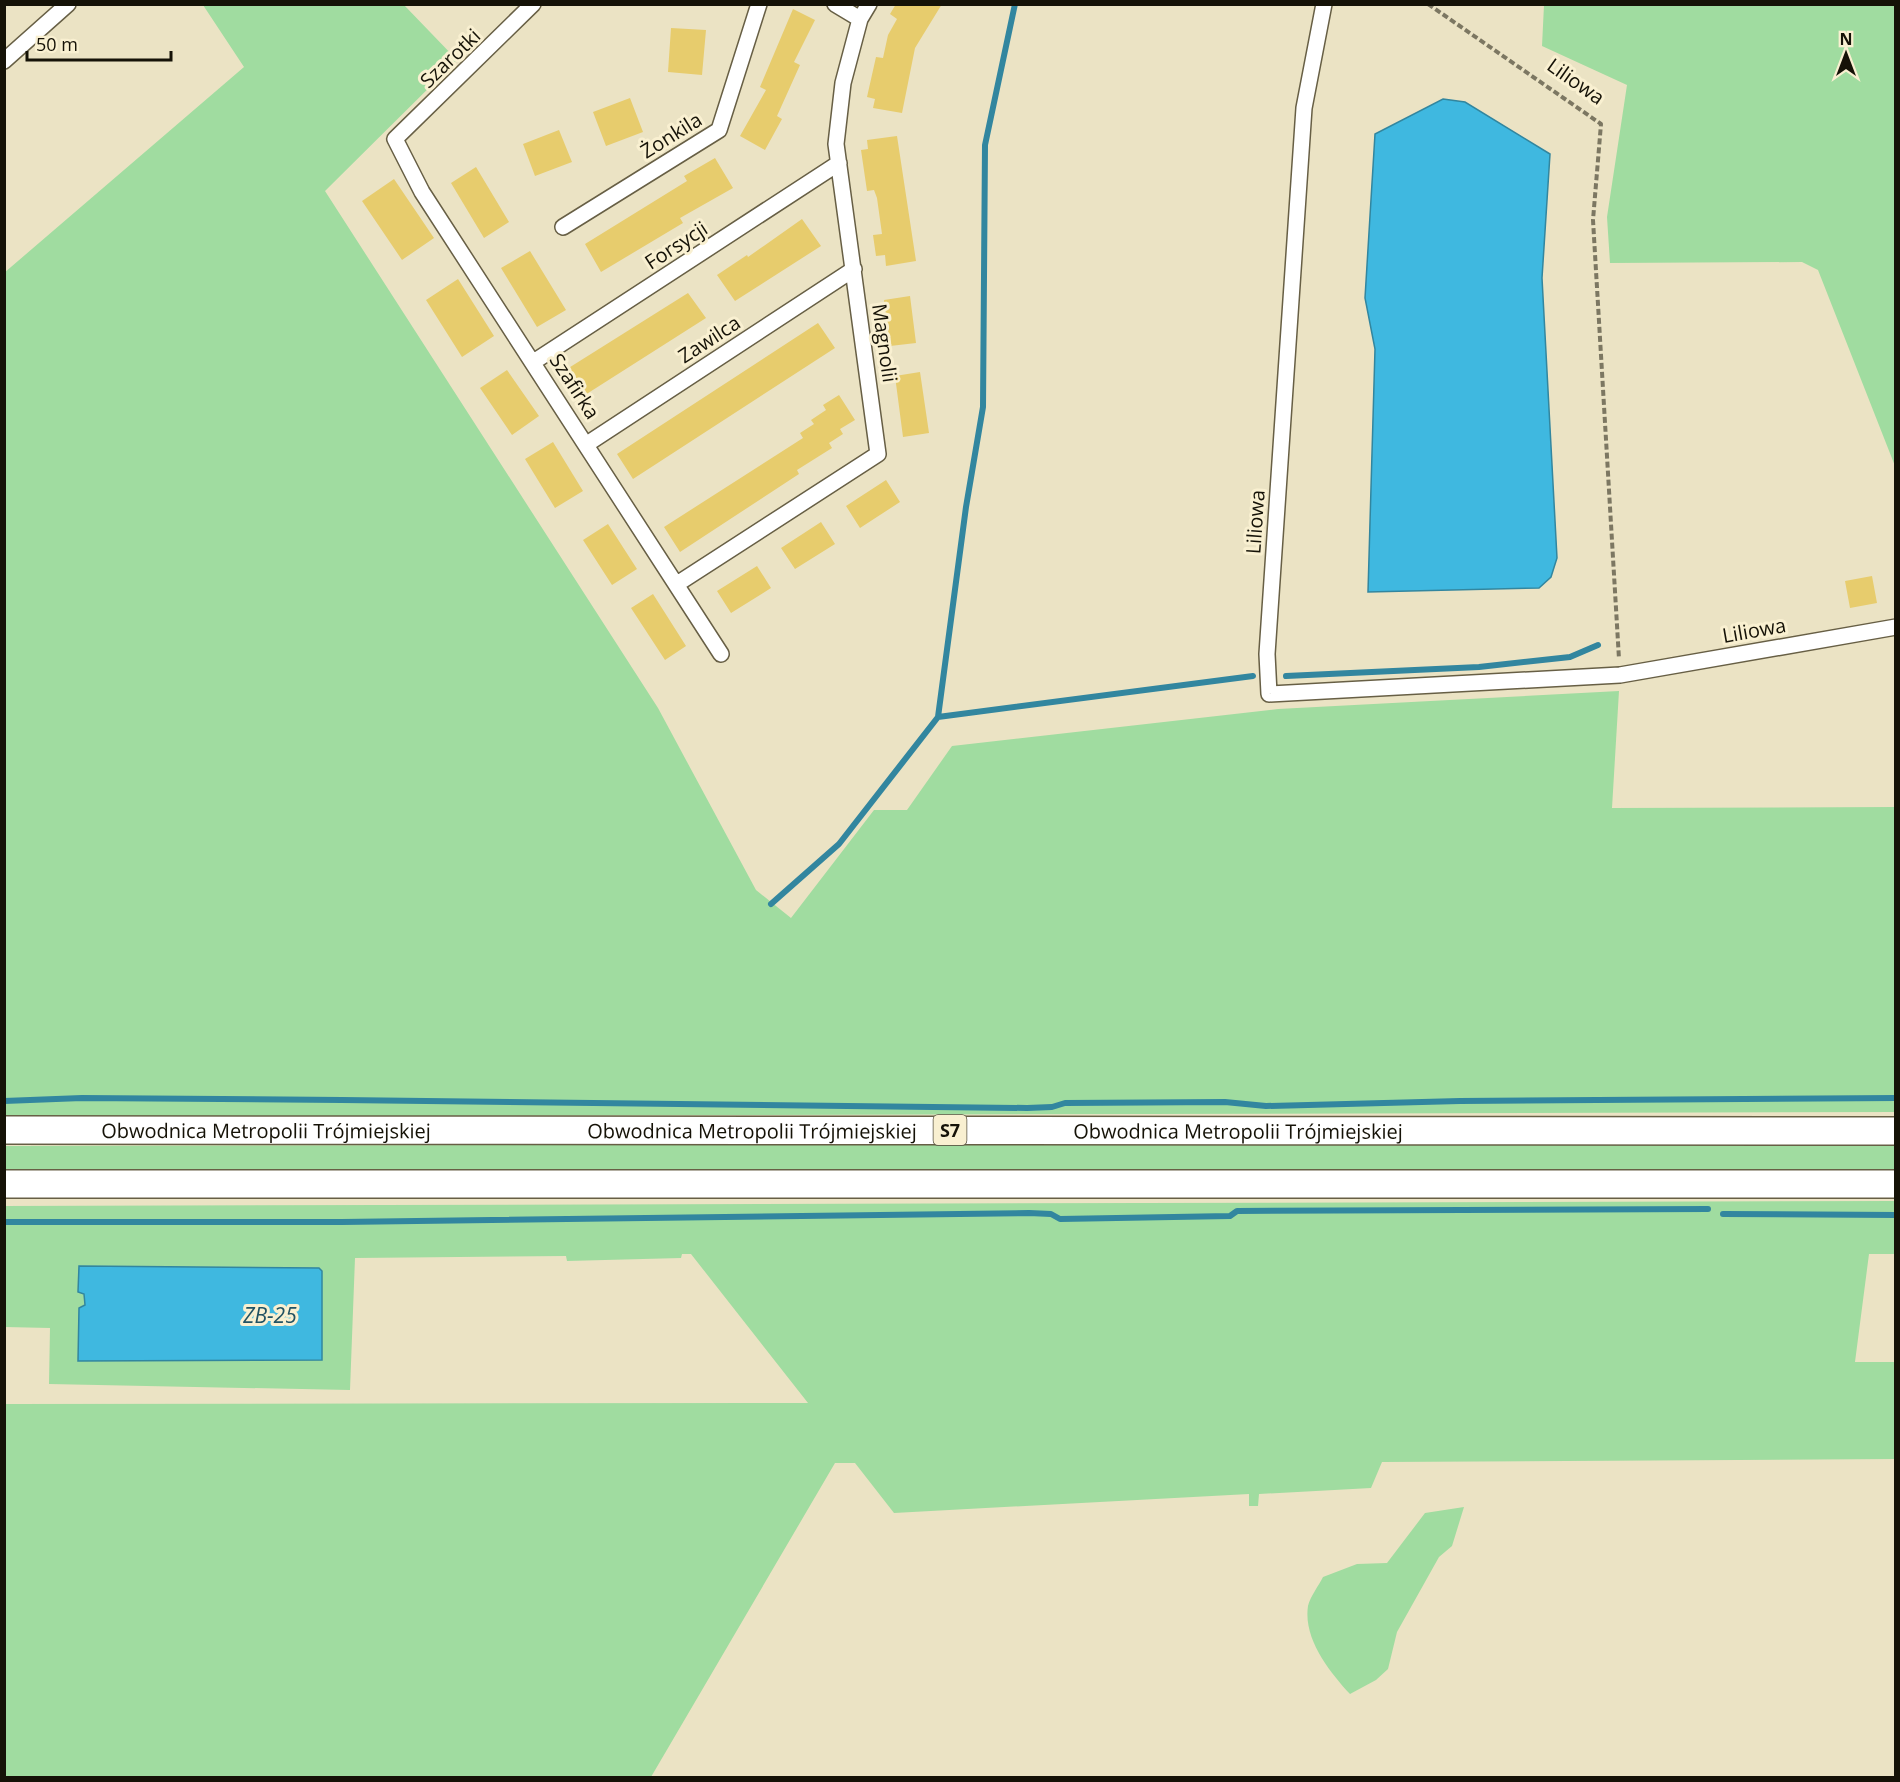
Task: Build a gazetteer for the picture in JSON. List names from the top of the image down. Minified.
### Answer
{"streets":{"highway":["Obwodnica Metropolii Trójmiejskiej","S7"],"street":["Szarotki","Liliowa","Żonkila","Forsycji","Zawilca","Magnolii","Szafirka"]},"crossings":[["Szarotki","Szafirka"],["Forsycji","Magnolii"],["Forsycji","Szafirka"],["Zawilca","Magnolii"],["Zawilca","Szafirka"],["Magnolii","Szafirka"]],"water":["ZB-25"],"scale_bar":"50 m","north":"top"}
